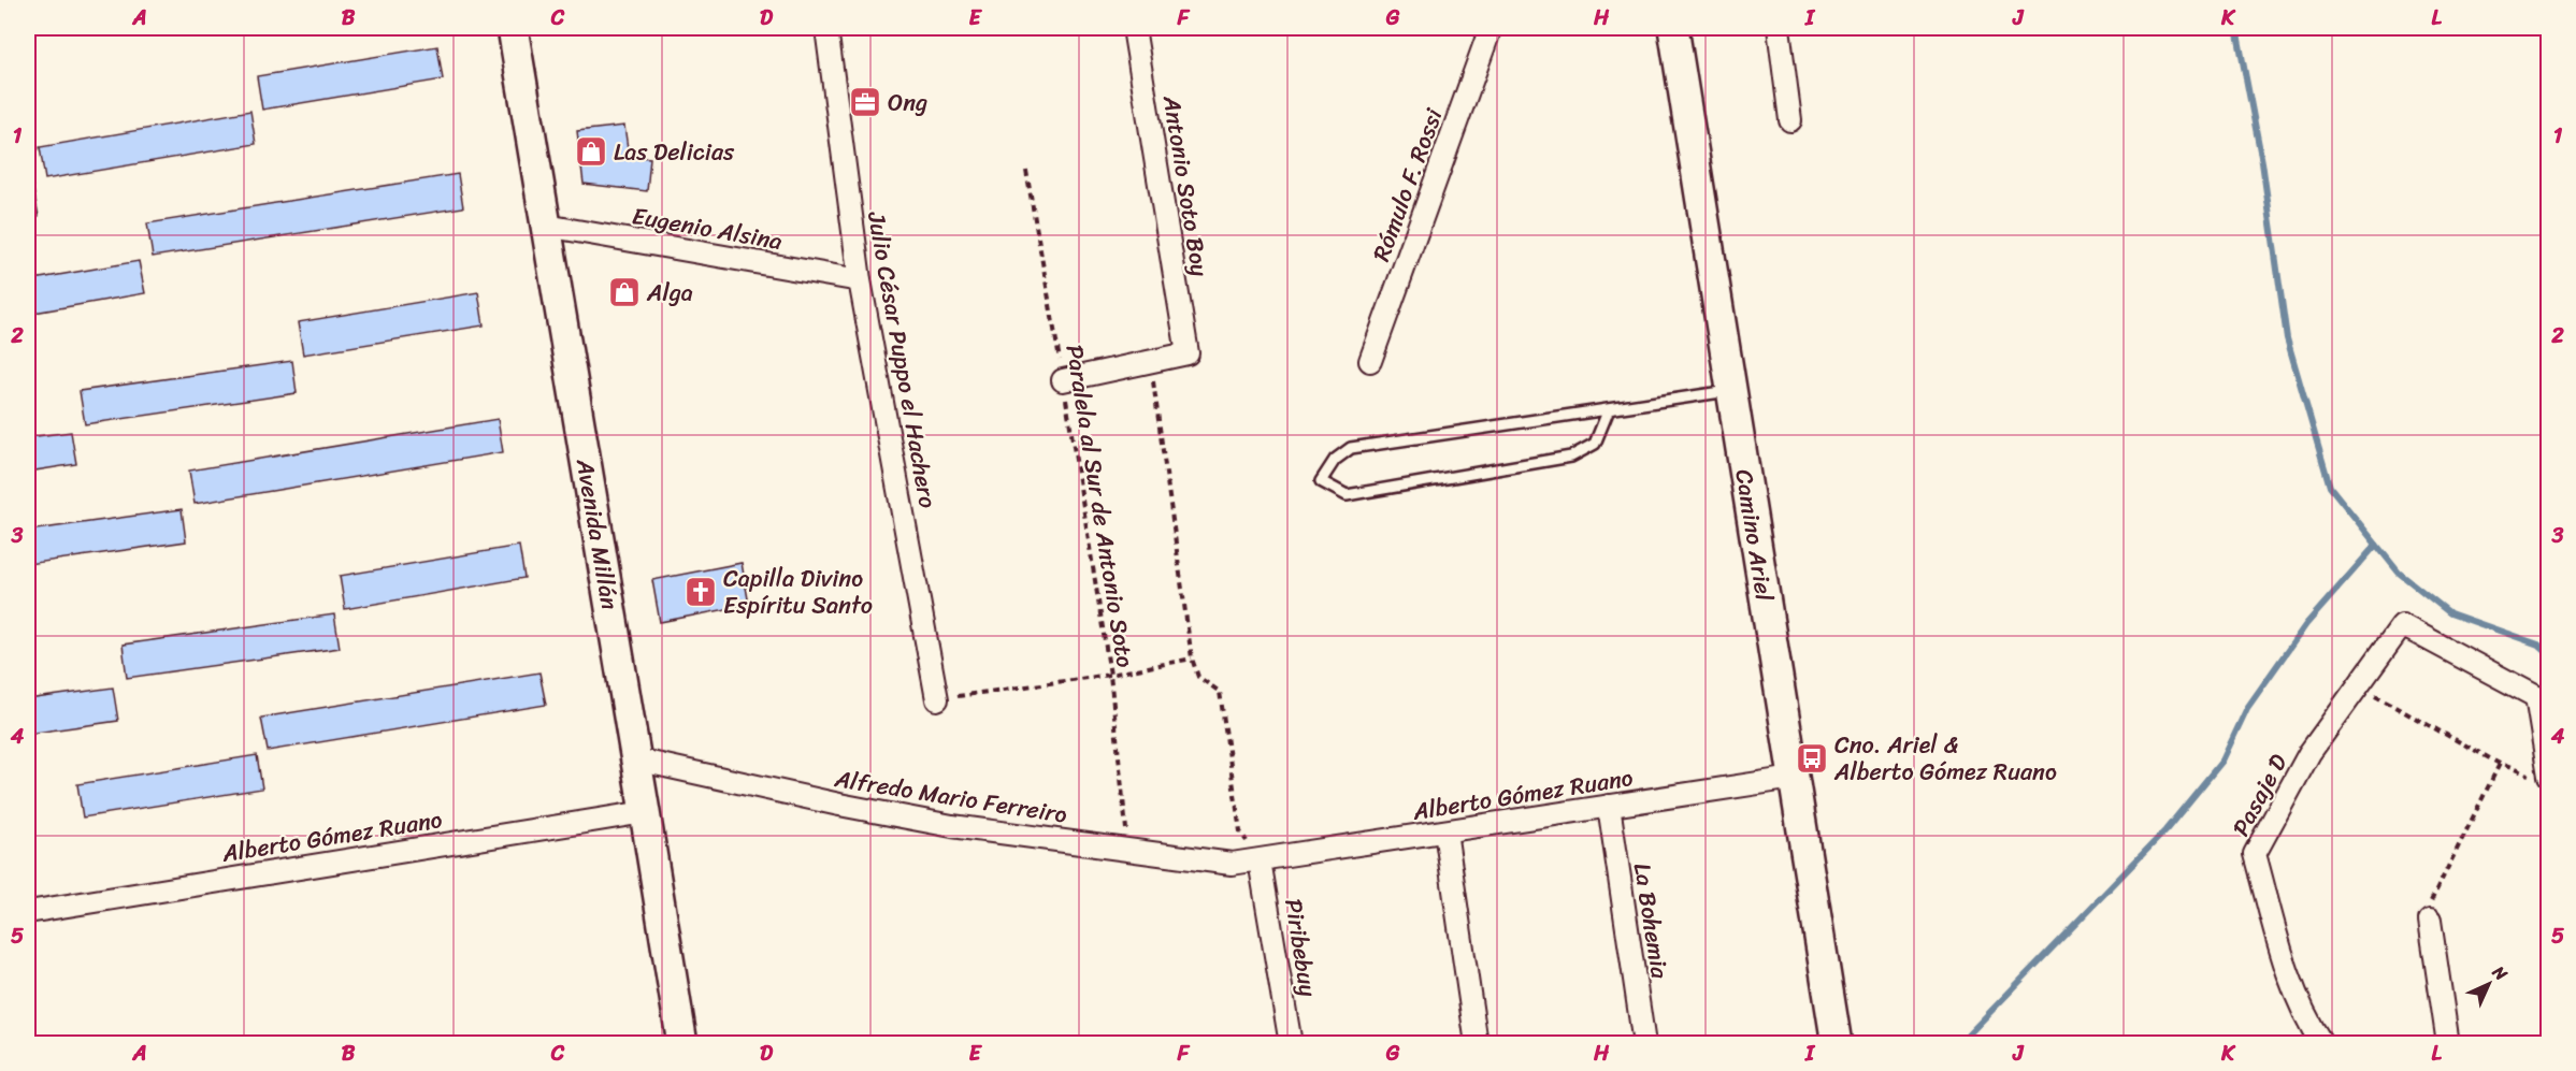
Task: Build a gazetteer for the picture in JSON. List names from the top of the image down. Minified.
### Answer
{"streets":{"street":["Rómulo F. Rossi","Antonio Soto Boy","Eugenio Alsina","Julio César Puppo el Hachero","Avenida Millán","Camino Ariel","Alberto Gómez Ruano","Pasaje D","Alfredo Mario Ferreiro","La Bohemia","Piribebuy"],"path":["Paralela al Sur de Antonio Soto"]},"crossings":[["Eugenio Alsina","Julio César Puppo el Hachero"],["Eugenio Alsina","Avenida Millán"],["Paralela al Sur de Antonio Soto","Alfredo Mario Ferreiro"],["Avenida Millán","Alberto Gómez Ruano"],["Avenida Millán","Alfredo Mario Ferreiro"],["Camino Ariel","Alberto Gómez Ruano"],["Alberto Gómez Ruano","Alfredo Mario Ferreiro"],["Alberto Gómez Ruano","La Bohemia"],["Alberto Gómez Ruano","Piribebuy"],["Alfredo Mario Ferreiro","Piribebuy"]],"places":{"office":["Ong"],"shop":["Las Delicias","Alga"],"church":["Capilla Divino Espíritu Santo"],"bus stop":["Cno. Ariel & Alberto Gómez Ruano"]},"north":"top right","grid":{"columns":["A","B","C","D","E","F","G","H","I","J","K","L"],"rows":["1","2","3","4","5"]}}
